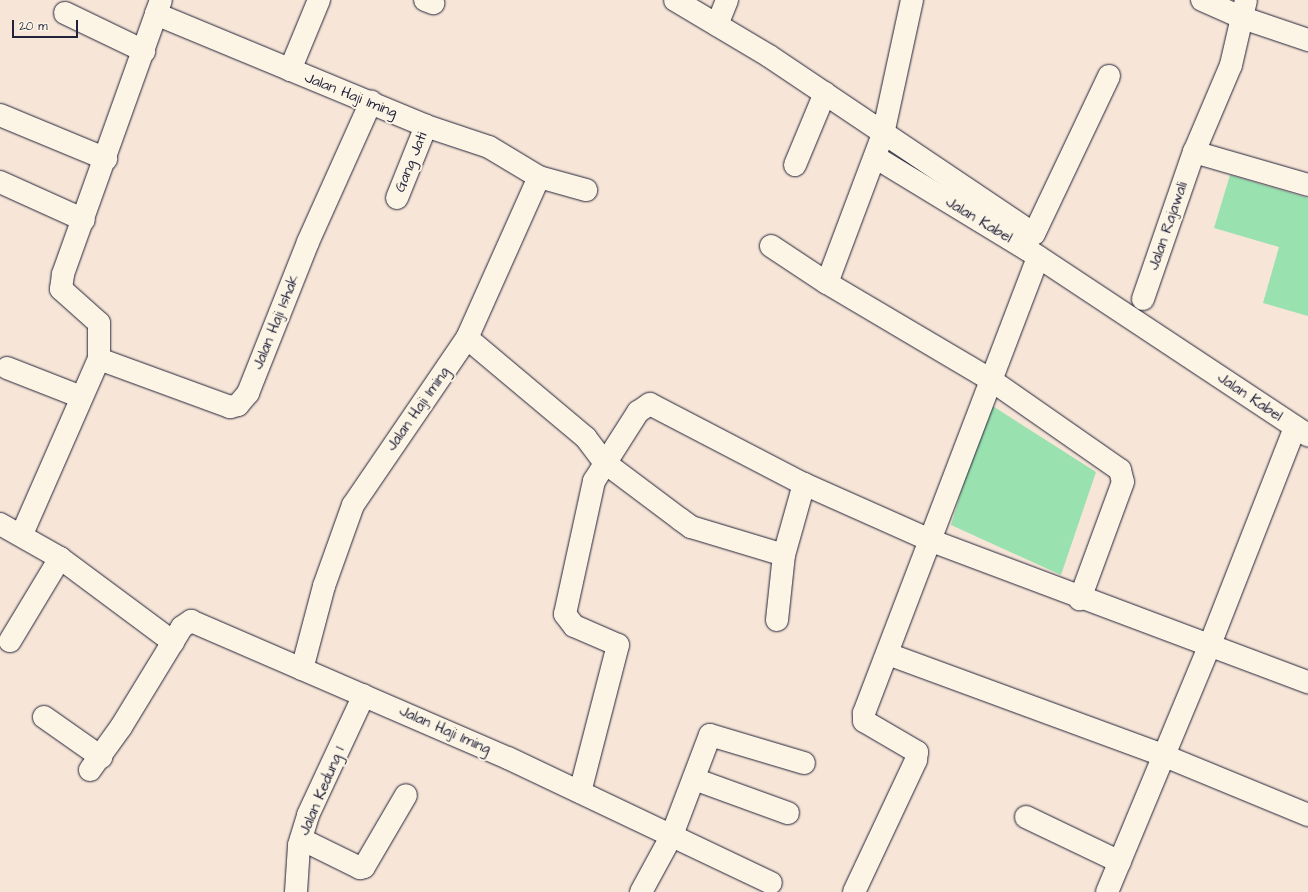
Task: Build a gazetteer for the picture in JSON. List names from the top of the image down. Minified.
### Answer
{"streets":{"street":["Jalan Haji Iming","Gang Jati","Jalan Kabel","Jalan Rajawali","Jalan Haji Ishak","Jalan Kedung 1"]},"crossings":[["Jalan Haji Iming","Gang Jati"],["Jalan Haji Iming","Jalan Haji Ishak"],["Jalan Haji Iming","Jalan Kedung 1"]],"scale_bar":"20 m"}
